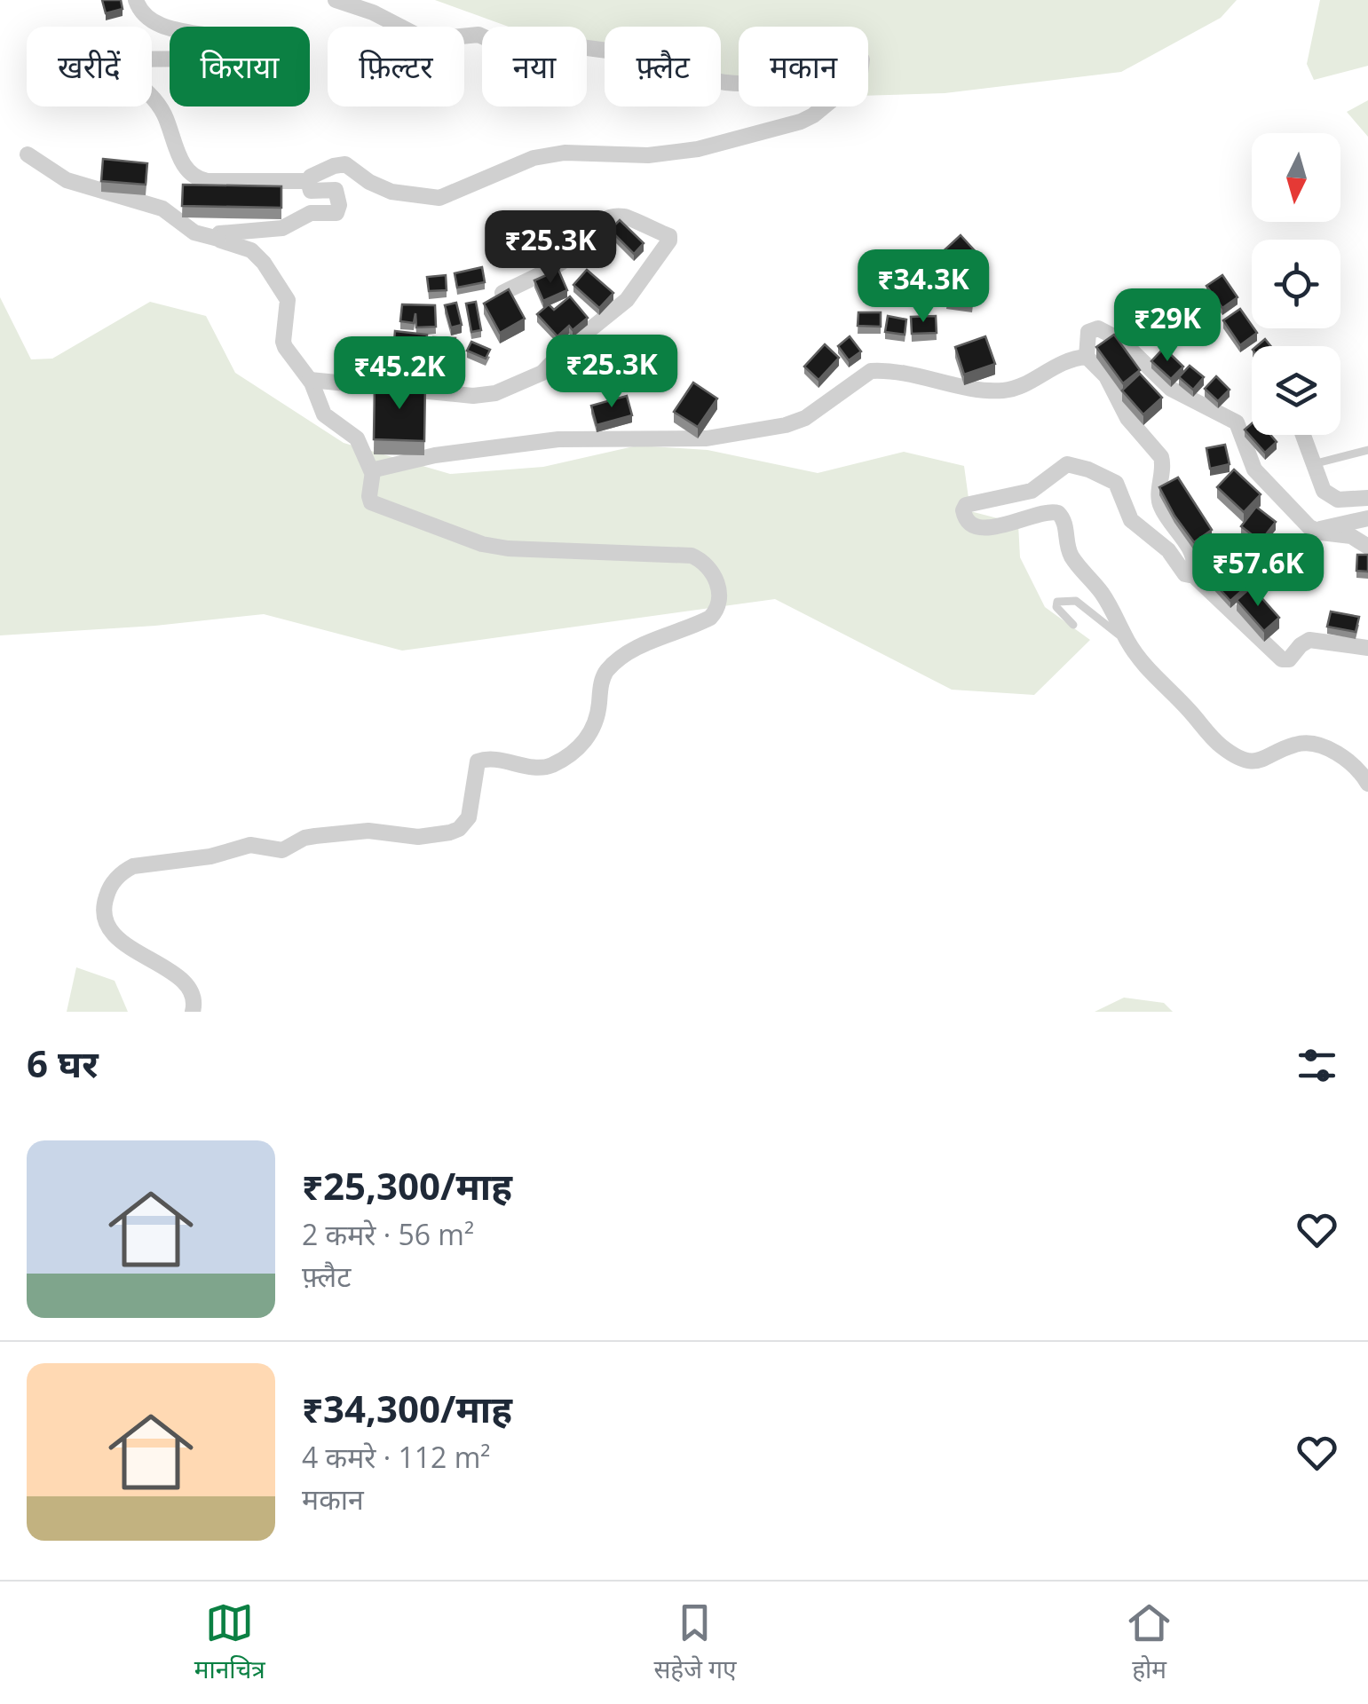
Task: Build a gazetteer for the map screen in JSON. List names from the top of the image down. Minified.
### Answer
{"north":"bottom","page":{"chip":["खरीदें","किराया","फ़िल्टर","नया","फ़्लैट","मकान"],"price":["₹25.3K","₹34.3K","₹29K","₹25.3K","₹45.2K","₹57.6K"],"heading":"6 घर","list":[{"name":"₹25,300/माह","note":"2 कमरे · 56 m² · फ़्लैट"},{"name":"₹34,300/माह","note":"4 कमरे · 112 m² · मकान"}],"tabs":["मानचित्र","सहेजे गए","होम"]}}
